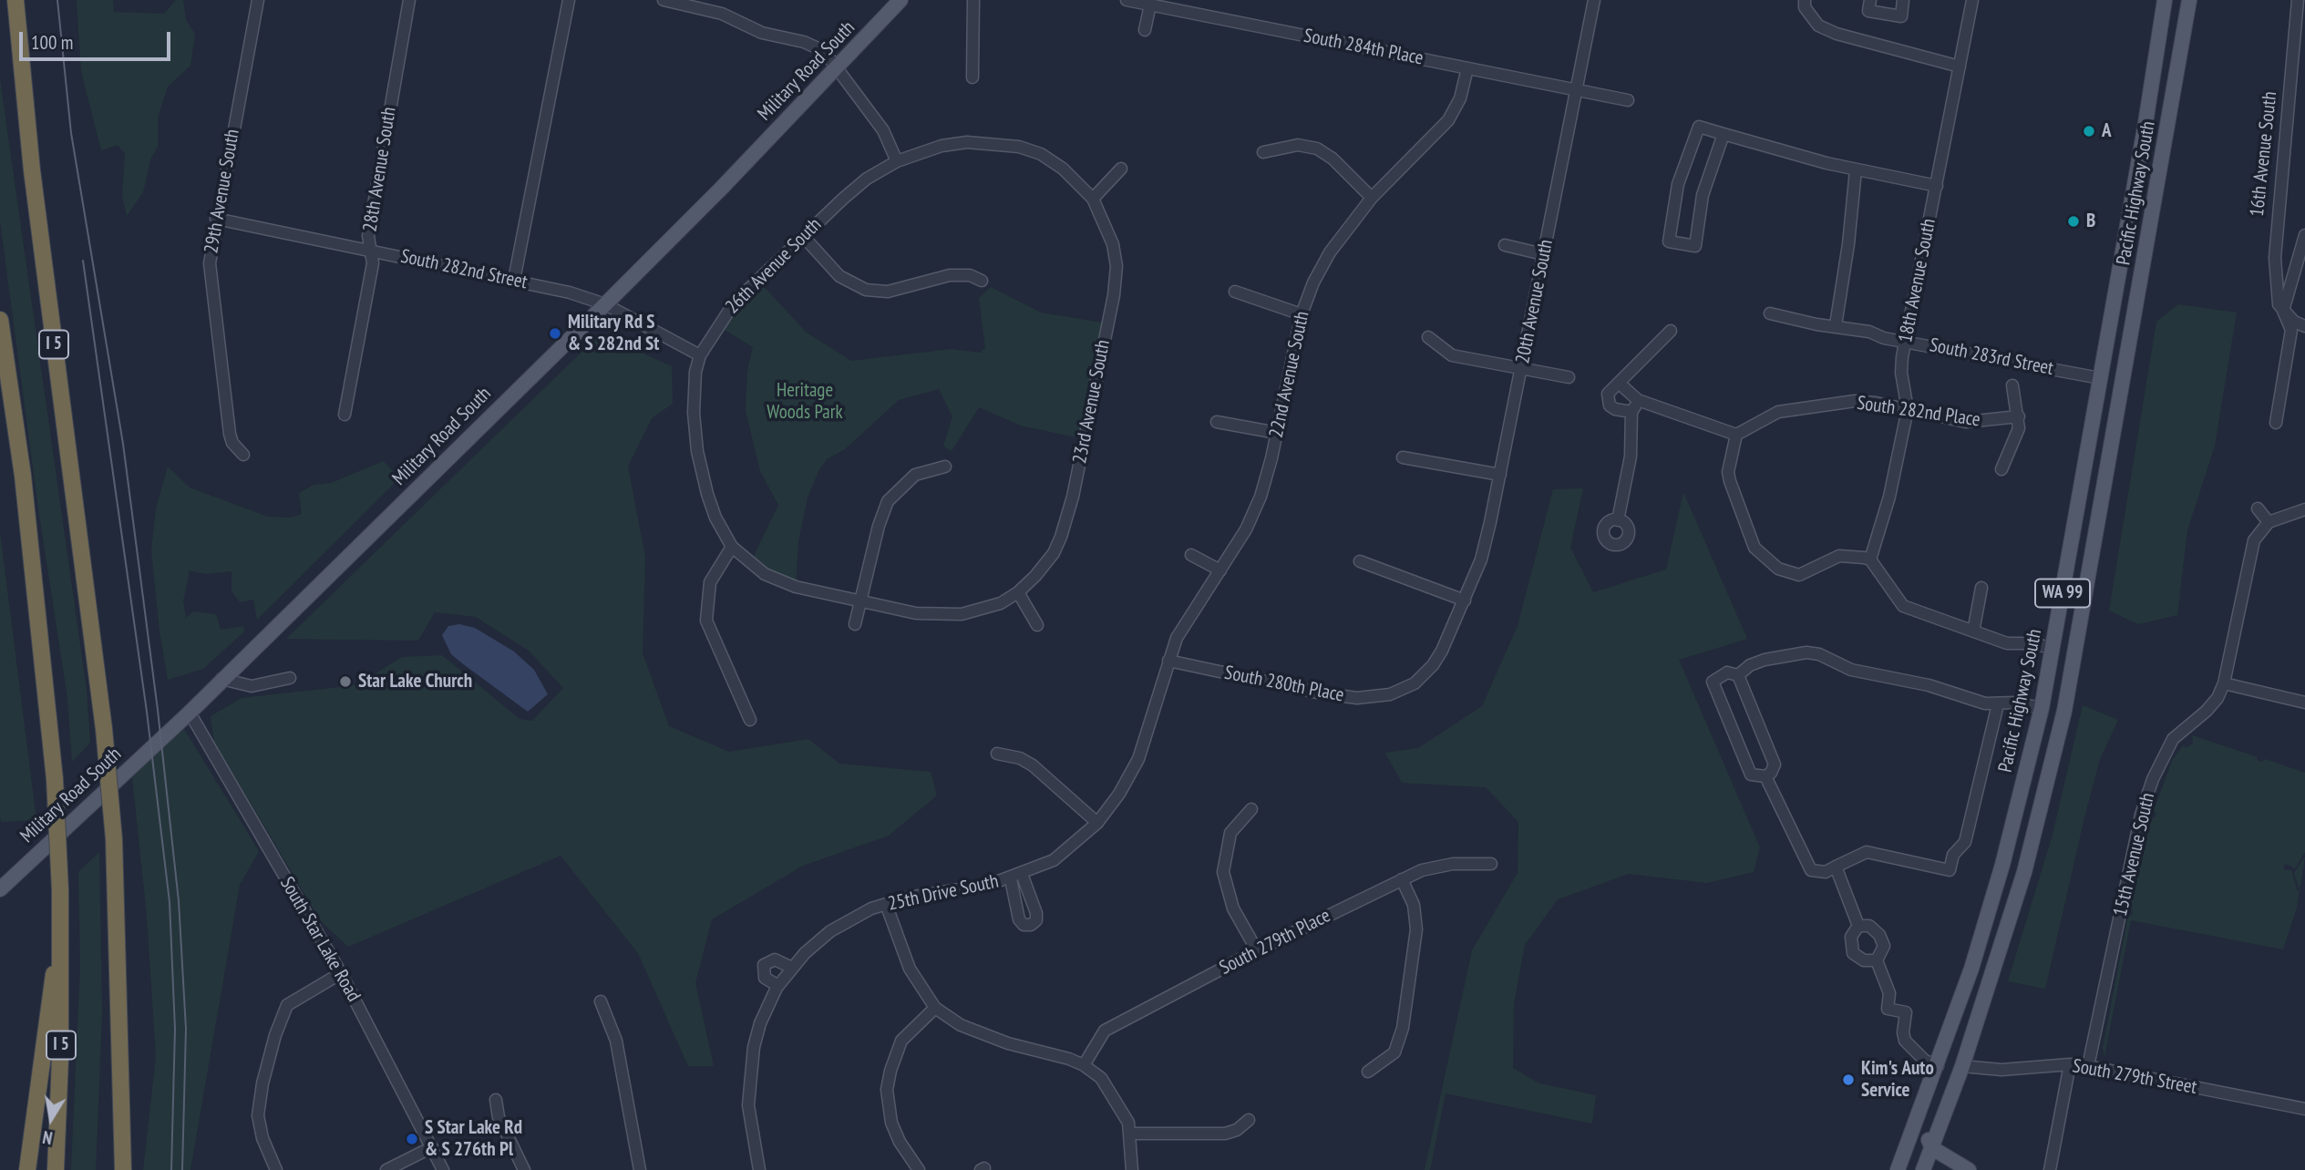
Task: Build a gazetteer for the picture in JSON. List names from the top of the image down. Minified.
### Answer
{"streets":{"highway":["I 5"],"main road":["Military Road South","Pacific Highway South","WA 99"],"street":["South 284th Place","16th Avenue South","28th Avenue South","29th Avenue South","26th Avenue South","South 282nd Street","18th Avenue South","20th Avenue South","South 283rd Street","22nd Avenue South","23rd Avenue South","South 282nd Place","South 280th Place","15th Avenue South","25th Drive South","South Star Lake Road","South 279th Place","South 279th Street"]},"crossings":[["South 284th Place","20th Avenue South"],["South 284th Place","22nd Avenue South"],["Military Road South","South 282nd Street"],["Military Road South","South Star Lake Road"],["28th Avenue South","South 282nd Street"],["29th Avenue South","South 282nd Street"],["Pacific Highway South","South 283rd Street"],["Pacific Highway South","South 279th Street"],["26th Avenue South","South 282nd Street"],["18th Avenue South","South 283rd Street"],["18th Avenue South","South 282nd Place"],["20th Avenue South","South 280th Place"],["22nd Avenue South","South 280th Place"],["22nd Avenue South","25th Drive South"],["15th Avenue South","South 279th Street"]],"parks":["Heritage Woods Park"],"places":["A","B","Military Rd S & S 282nd St","Star Lake Church","Kim's Auto Service","S Star Lake Rd & S 276th Pl"],"scale_bar":"100 m","north":"bottom"}
